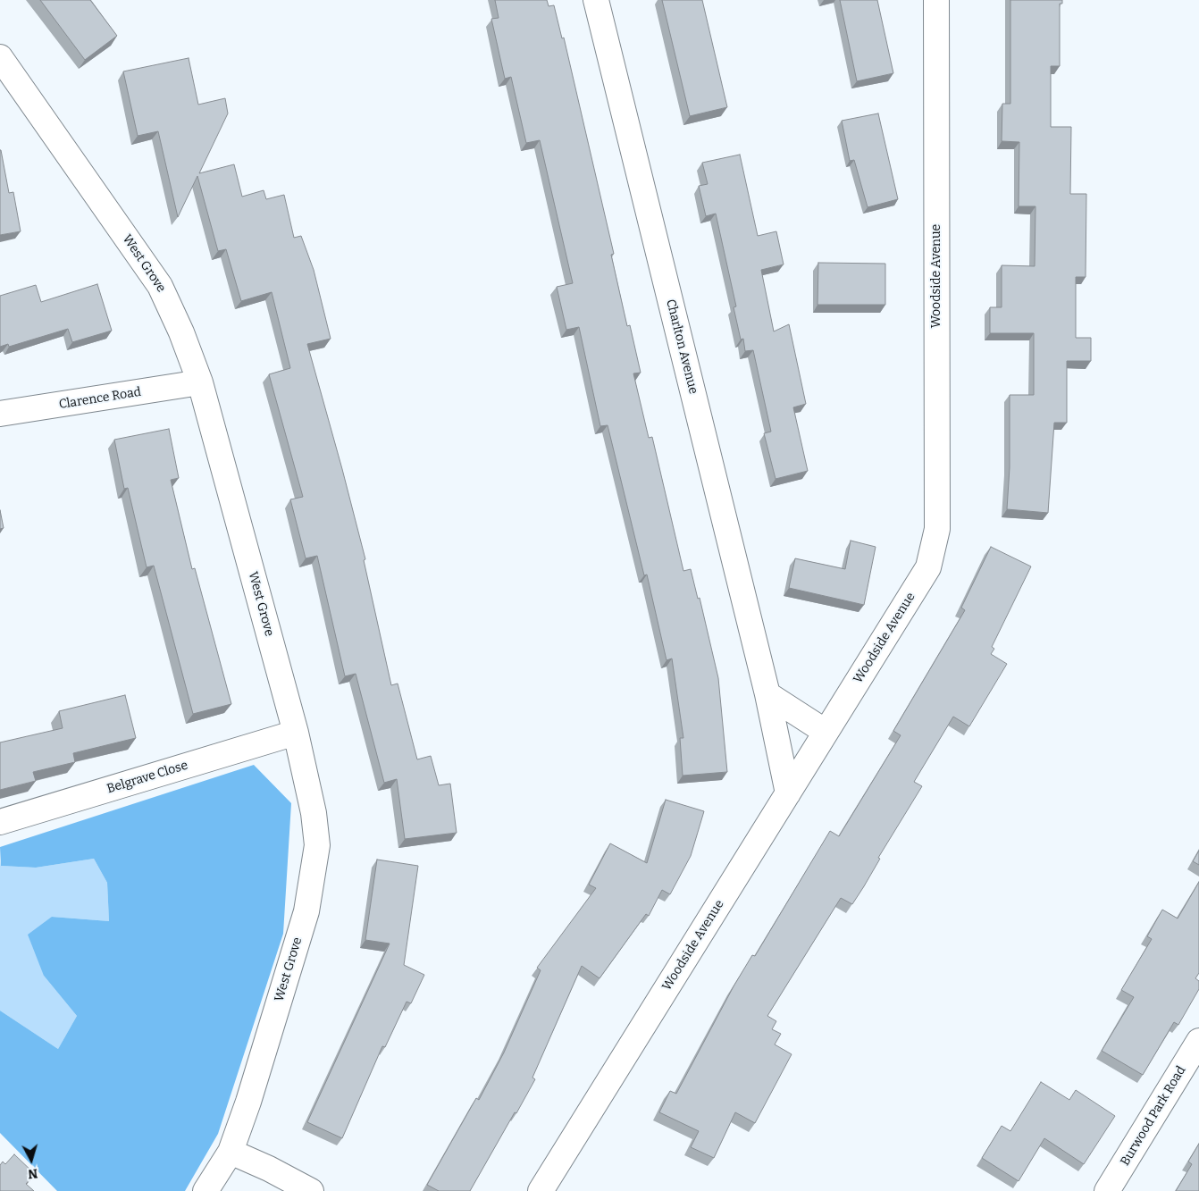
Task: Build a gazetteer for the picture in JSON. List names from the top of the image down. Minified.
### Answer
{"streets":{"street":["West Grove","Woodside Avenue","Charlton Avenue","Clarence Road","Belgrave Close","Burwood Park Road"]},"crossings":[["West Grove","Clarence Road"],["West Grove","Belgrave Close"],["Woodside Avenue","Charlton Avenue"]],"north":"bottom"}
